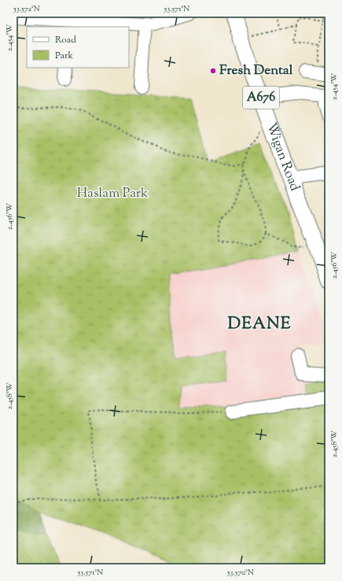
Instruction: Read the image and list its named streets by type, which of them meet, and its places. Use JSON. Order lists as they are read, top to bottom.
{
  "streets": {
    "main road": ["A676", "Wigan Road"]
  },
  "districts": ["DEANE"],
  "parks": ["Haslam Park"],
  "places": ["Fresh Dental"],
  "legend": ["Road", "Park"],
  "coordinates": [
    "53.572°N",
    "53.571°N",
    "2.454°W",
    "2.456°W",
    "2.458°W",
    "53.570°N"
  ]
}
